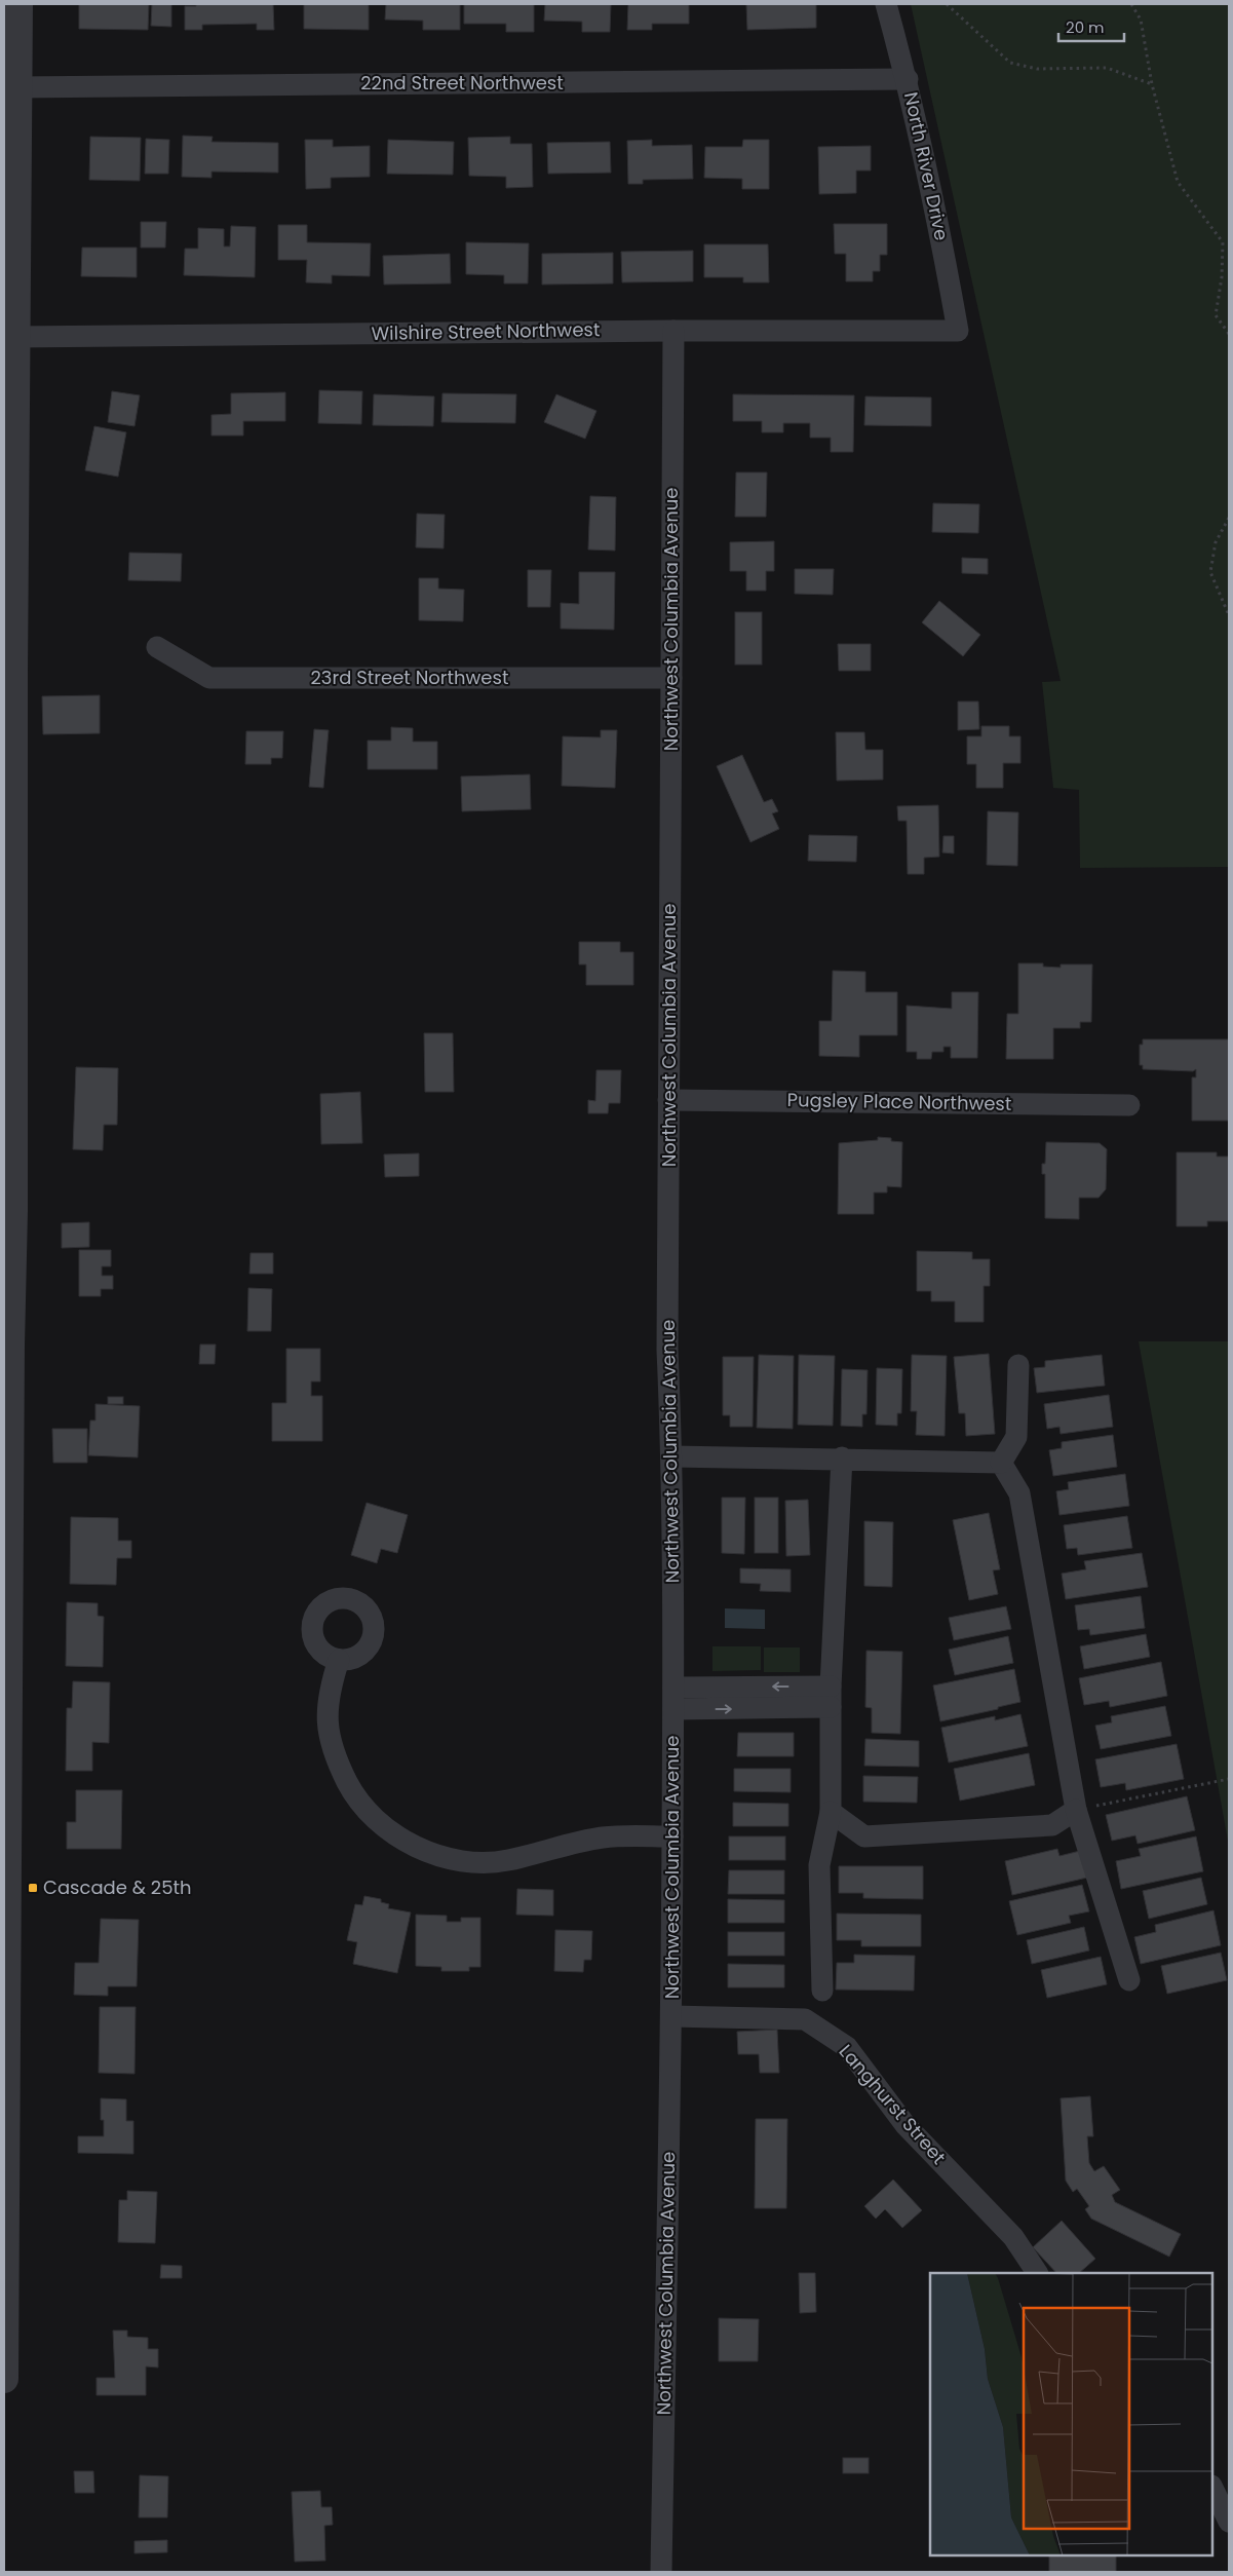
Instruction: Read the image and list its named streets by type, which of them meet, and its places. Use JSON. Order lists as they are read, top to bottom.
{
  "streets": {
    "street": [
      "22nd Street Northwest",
      "North River Drive",
      "Wilshire Street Northwest",
      "Northwest Columbia Avenue",
      "23rd Street Northwest",
      "Pugsley Place Northwest",
      "Langhurst Street"
    ]
  },
  "crossings": [
    ["22nd Street Northwest", "North River Drive"],
    ["North River Drive", "Wilshire Street Northwest"],
    ["Wilshire Street Northwest", "Northwest Columbia Avenue"],
    ["Northwest Columbia Avenue", "23rd Street Northwest"],
    ["Northwest Columbia Avenue", "Pugsley Place Northwest"],
    ["Northwest Columbia Avenue", "Langhurst Street"]
  ],
  "places": {
    "transit": ["Cascade & 25th"]
  },
  "scale_bar": "20 m"
}
